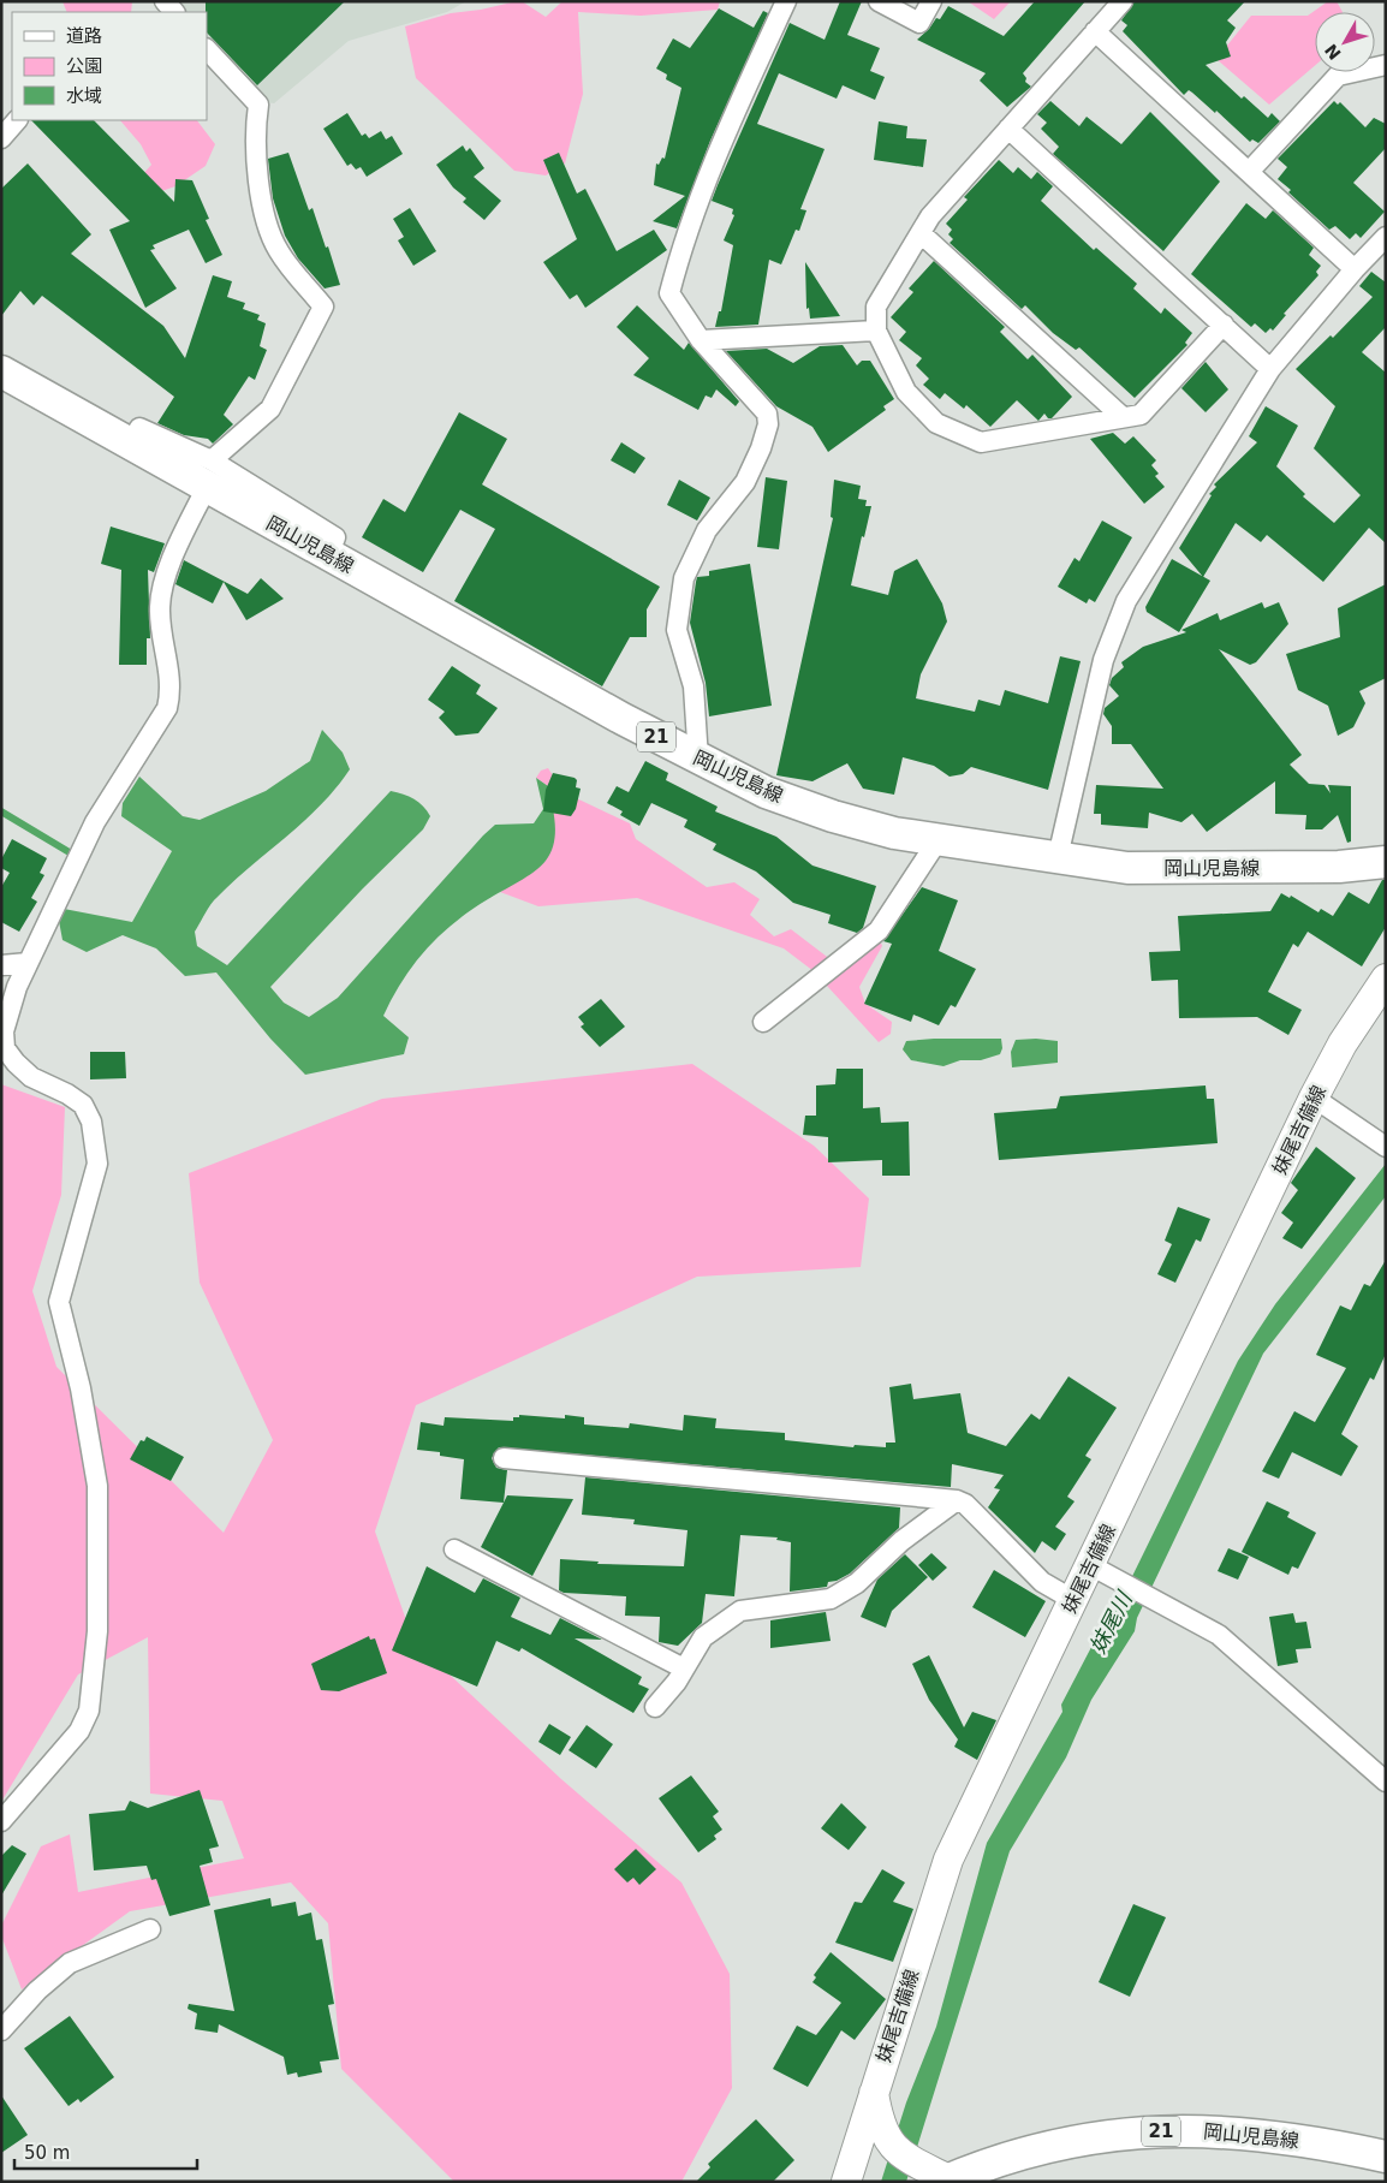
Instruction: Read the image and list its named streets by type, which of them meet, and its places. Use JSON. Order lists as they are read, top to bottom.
{
  "streets": {
    "main road": ["岡山児島線", "21", "妹尾吉備線"]
  },
  "water": ["妹尾川"],
  "legend": ["道路", "公園", "水域"],
  "scale_bar": "50 m",
  "north": "bottom left"
}
